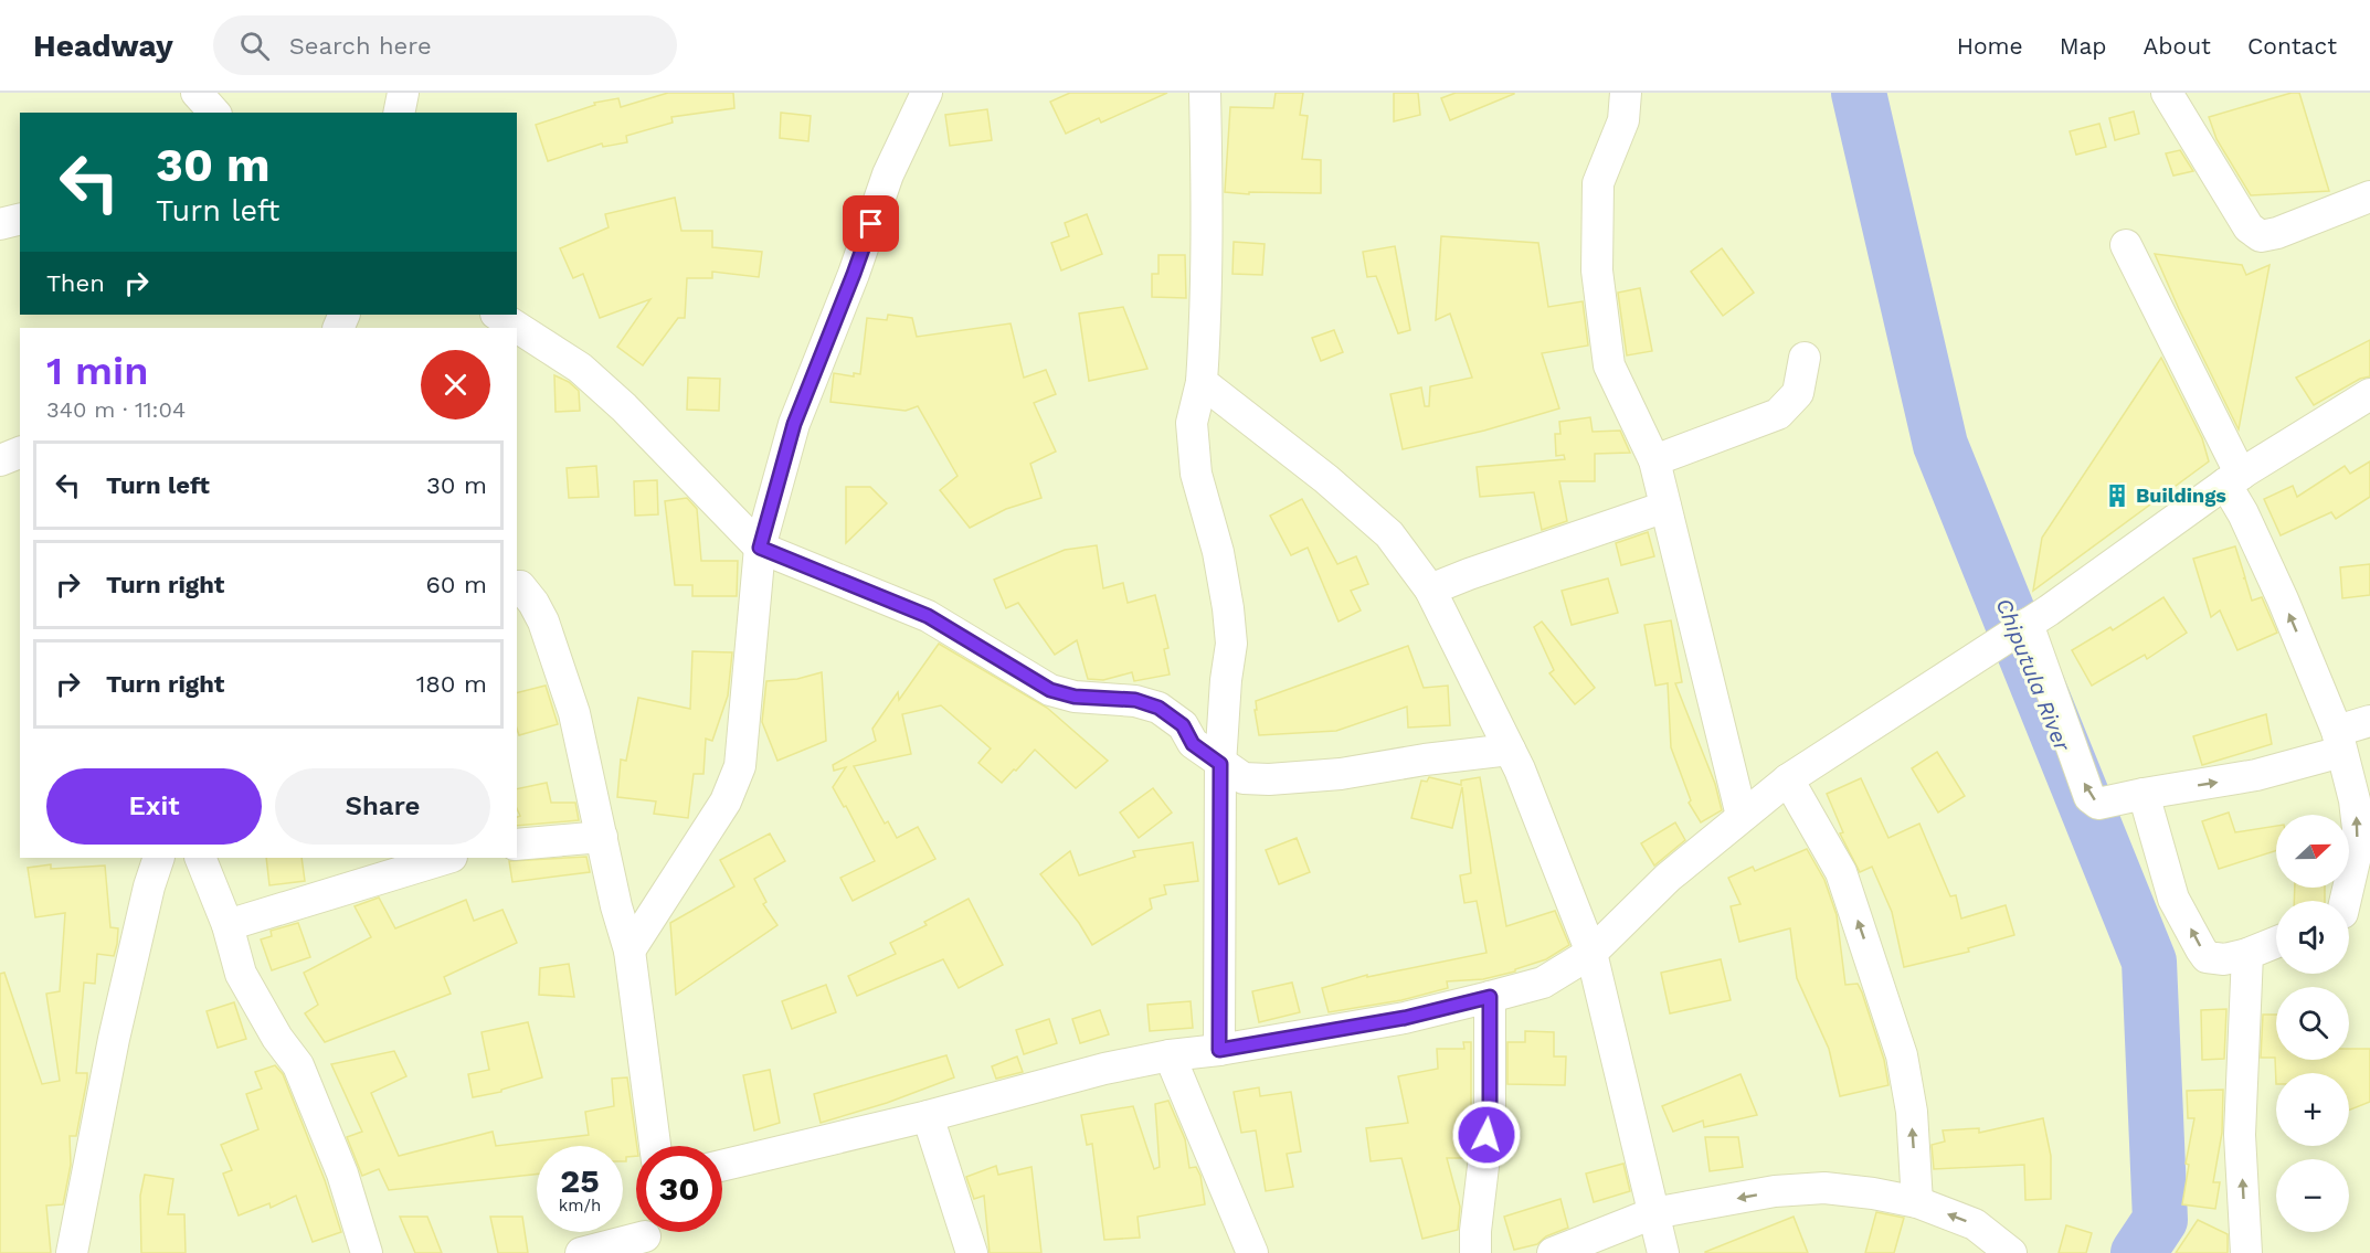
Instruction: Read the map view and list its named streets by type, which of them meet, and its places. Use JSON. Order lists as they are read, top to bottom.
{
  "water": ["Chiputula River"],
  "places": {
    "building": ["Buildings"]
  },
  "north": "right",
  "page": {
    "header": "Headway",
    "search": "Search here",
    "nav": [
      "Home",
      "Map",
      "About",
      "Contact"
    ],
    "turn": ["30 m", "Turn left"],
    "then": "Then",
    "heading": ["1 min", "340 m · 11:04"],
    "list": [
      {
        "name": "Turn left",
        "value": "30 m"
      },
      {
        "name": "Turn right",
        "value": "60 m"
      },
      {
        "name": "Turn right",
        "value": "180 m"
      }
    ],
    "buttons": ["Exit", "Share"],
    "map_buttons": ["+", "−"],
    "speed": "25 km/h",
    "limit": "30"
  }
}
